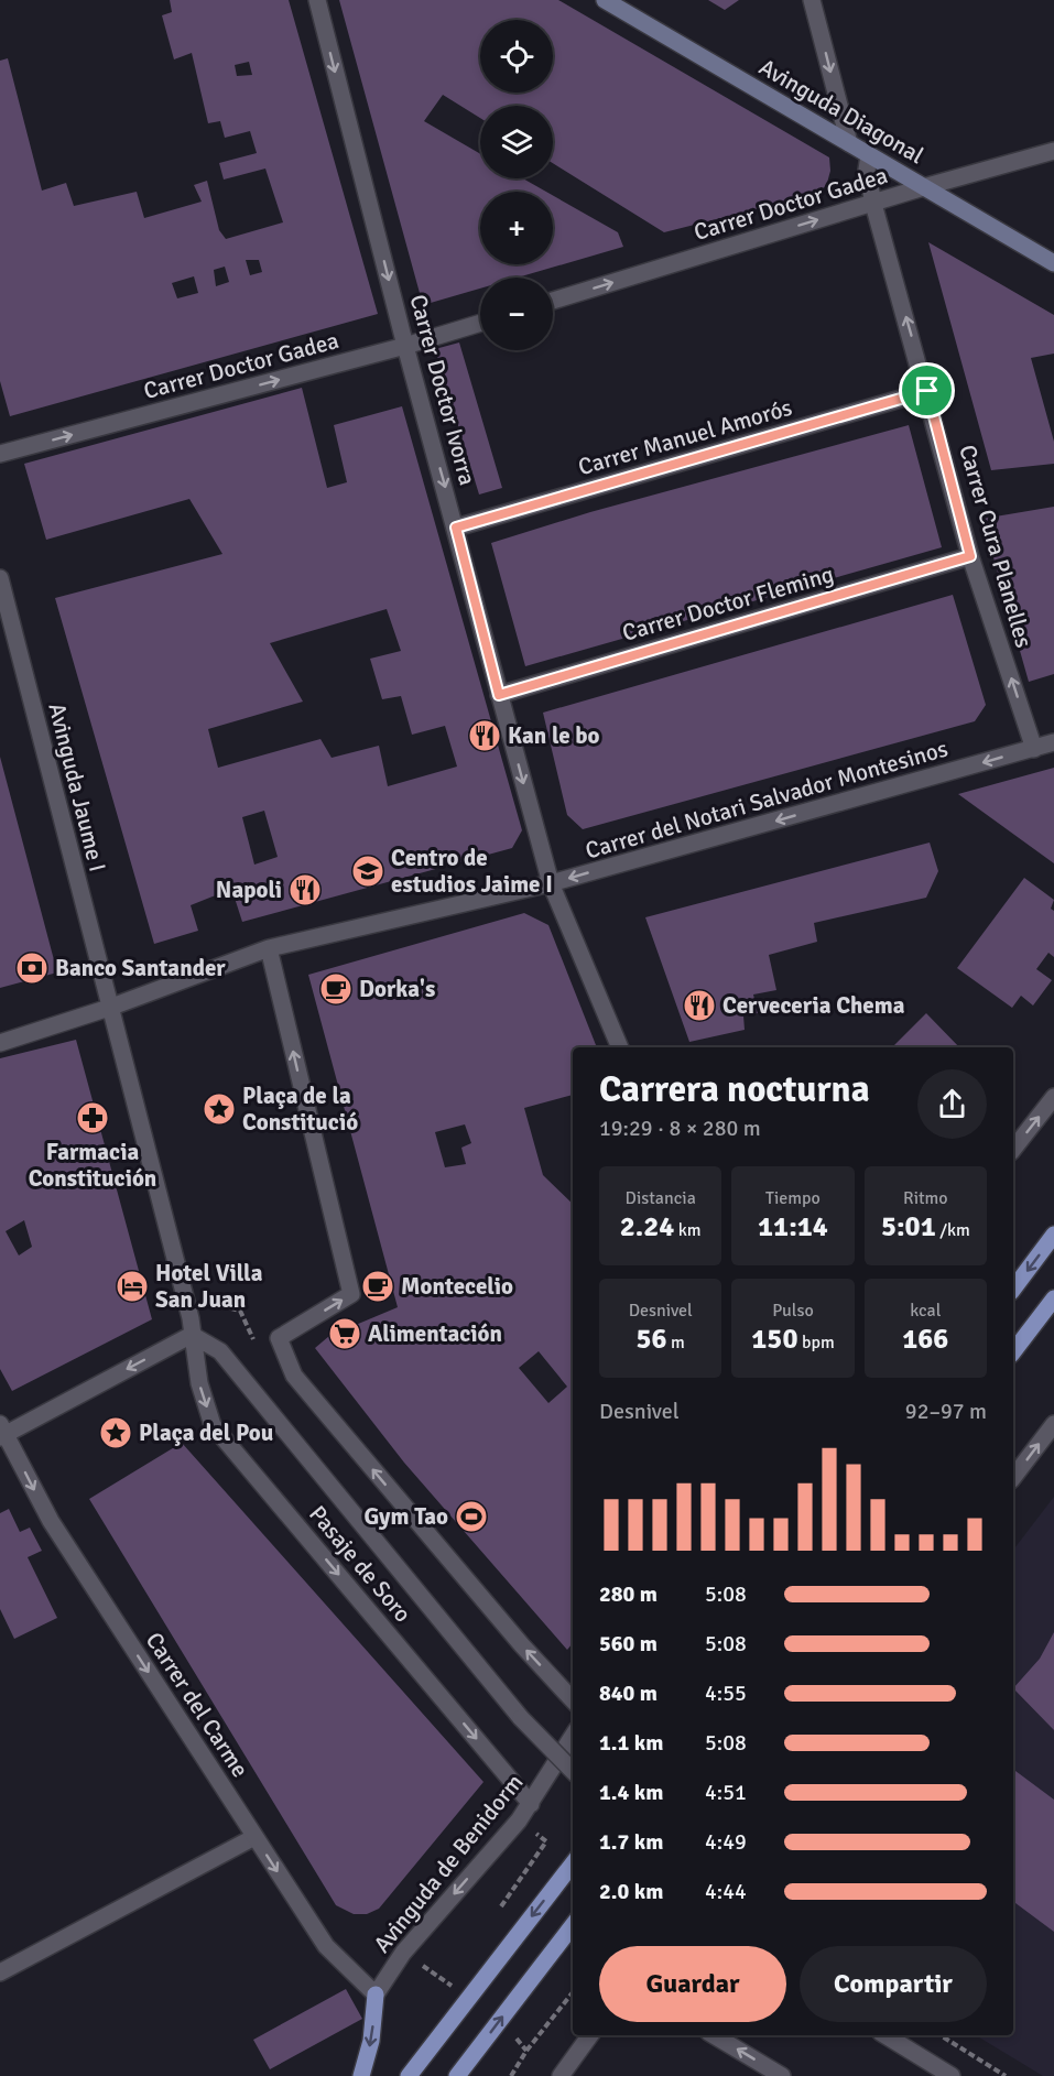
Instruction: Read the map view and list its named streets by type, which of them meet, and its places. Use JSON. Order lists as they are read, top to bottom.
{
  "streets": {
    "street": [
      "Avinguda Diagonal",
      "Carrer Doctor Gadea",
      "Carrer Doctor Ivorra",
      "Carrer Manuel Amorós",
      "Carrer Cura Planelles",
      "Carrer Doctor Fleming",
      "Avinguda Jaume I",
      "Carrer del Notari Salvador Montesinos",
      "Pasaje de Soro",
      "Carrer del Carme",
      "Avinguda de Benidorm"
    ]
  },
  "crossings": [
    ["Avinguda Diagonal", "Carrer Doctor Gadea"],
    ["Avinguda Diagonal", "Carrer Cura Planelles"],
    ["Carrer Doctor Gadea", "Carrer Doctor Ivorra"],
    ["Carrer Doctor Gadea", "Carrer Cura Planelles"],
    ["Carrer Doctor Ivorra", "Carrer Manuel Amorós"],
    ["Carrer Doctor Ivorra", "Carrer Doctor Fleming"],
    ["Carrer Doctor Ivorra", "Carrer del Notari Salvador Montesinos"],
    ["Carrer Manuel Amorós", "Carrer Cura Planelles"],
    ["Carrer Cura Planelles", "Carrer Doctor Fleming"],
    ["Carrer Cura Planelles", "Carrer del Notari Salvador Montesinos"],
    ["Avinguda Jaume I", "Carrer del Notari Salvador Montesinos"],
    ["Pasaje de Soro", "Avinguda de Benidorm"],
    ["Carrer del Carme", "Avinguda de Benidorm"]
  ],
  "one_way": [
    "Carrer Doctor Gadea",
    "Carrer Doctor Ivorra",
    "Carrer Cura Planelles",
    "Carrer del Notari Salvador Montesinos",
    "Carrer del Carme",
    "Avinguda de Benidorm"
  ],
  "places": {
    "restaurant": ["Kan le bo", "Napoli", "Cerveceria Chema"],
    "school or university": ["Centro de estudios Jaime I"],
    "bank": ["Banco Santander"],
    "cafe": ["Dorka's", "Montecelio"],
    "place": ["Plaça de la Constitució", "Plaça del Pou"],
    "pharmacy": ["Farmacia Constitución"],
    "hotel": ["Hotel Villa San Juan"],
    "supermarket": ["Alimentación"],
    "sports": ["Gym Tao"]
  },
  "page": {
    "map_buttons": ["+", "−"],
    "heading": ["Carrera nocturna", "19:29 · 8 × 280 m"],
    "stats": [
      ["Distancia", "2.24 km"],
      ["Tiempo", "11:14"],
      ["Ritmo", "5:01 /km"],
      ["Desnivel", "56 m"],
      ["Pulso", "150 bpm"],
      ["kcal", "166"]
    ],
    "chart": ["Desnivel", "92–97 m"],
    "list": [
      {
        "name": "280 m",
        "note": "5:08"
      },
      {
        "name": "560 m",
        "note": "5:08"
      },
      {
        "name": "840 m",
        "note": "4:55"
      },
      {
        "name": "1.1 km",
        "note": "5:08"
      },
      {
        "name": "1.4 km",
        "note": "4:51"
      },
      {
        "name": "1.7 km",
        "note": "4:49"
      },
      {
        "name": "2.0 km",
        "note": "4:44"
      }
    ],
    "buttons": ["Guardar", "Compartir"]
  }
}
